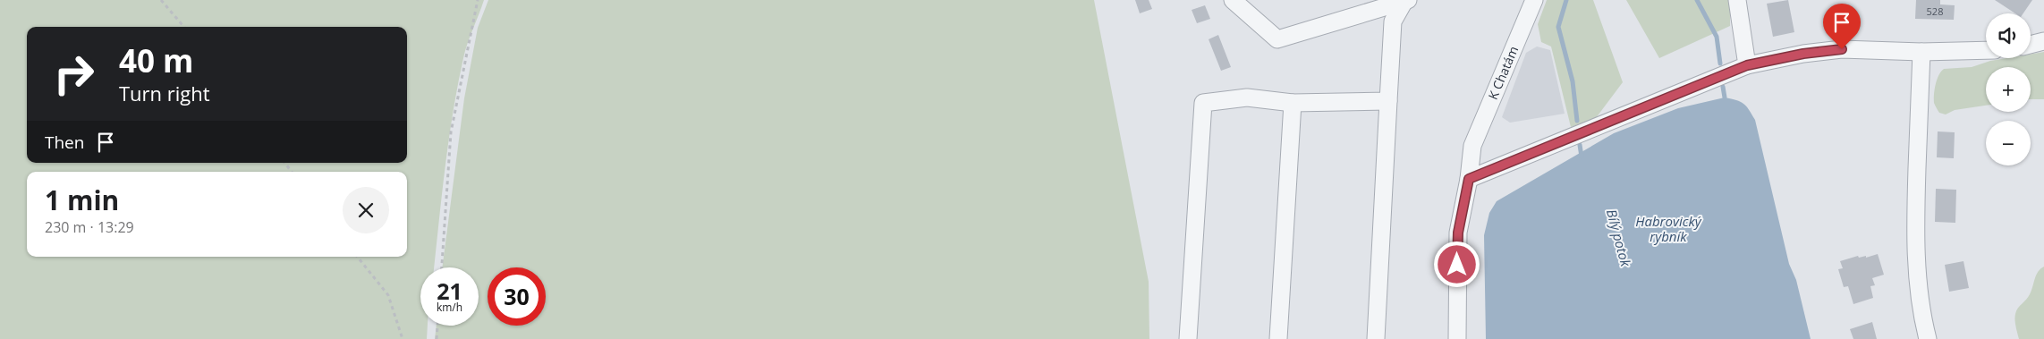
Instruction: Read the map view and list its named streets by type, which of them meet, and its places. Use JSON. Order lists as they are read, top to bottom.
{
  "streets": {
    "street": ["K Chatám"]
  },
  "water": ["Habrovický rybník", "Bílý potok"],
  "house_numbers": ["528"],
  "page": {
    "map_buttons": ["+", "−"],
    "turn": ["40 m", "Turn right"],
    "then": "Then",
    "heading": ["1 min", "230 m · 13:29"],
    "speed": "21 km/h",
    "limit": "30"
  }
}
